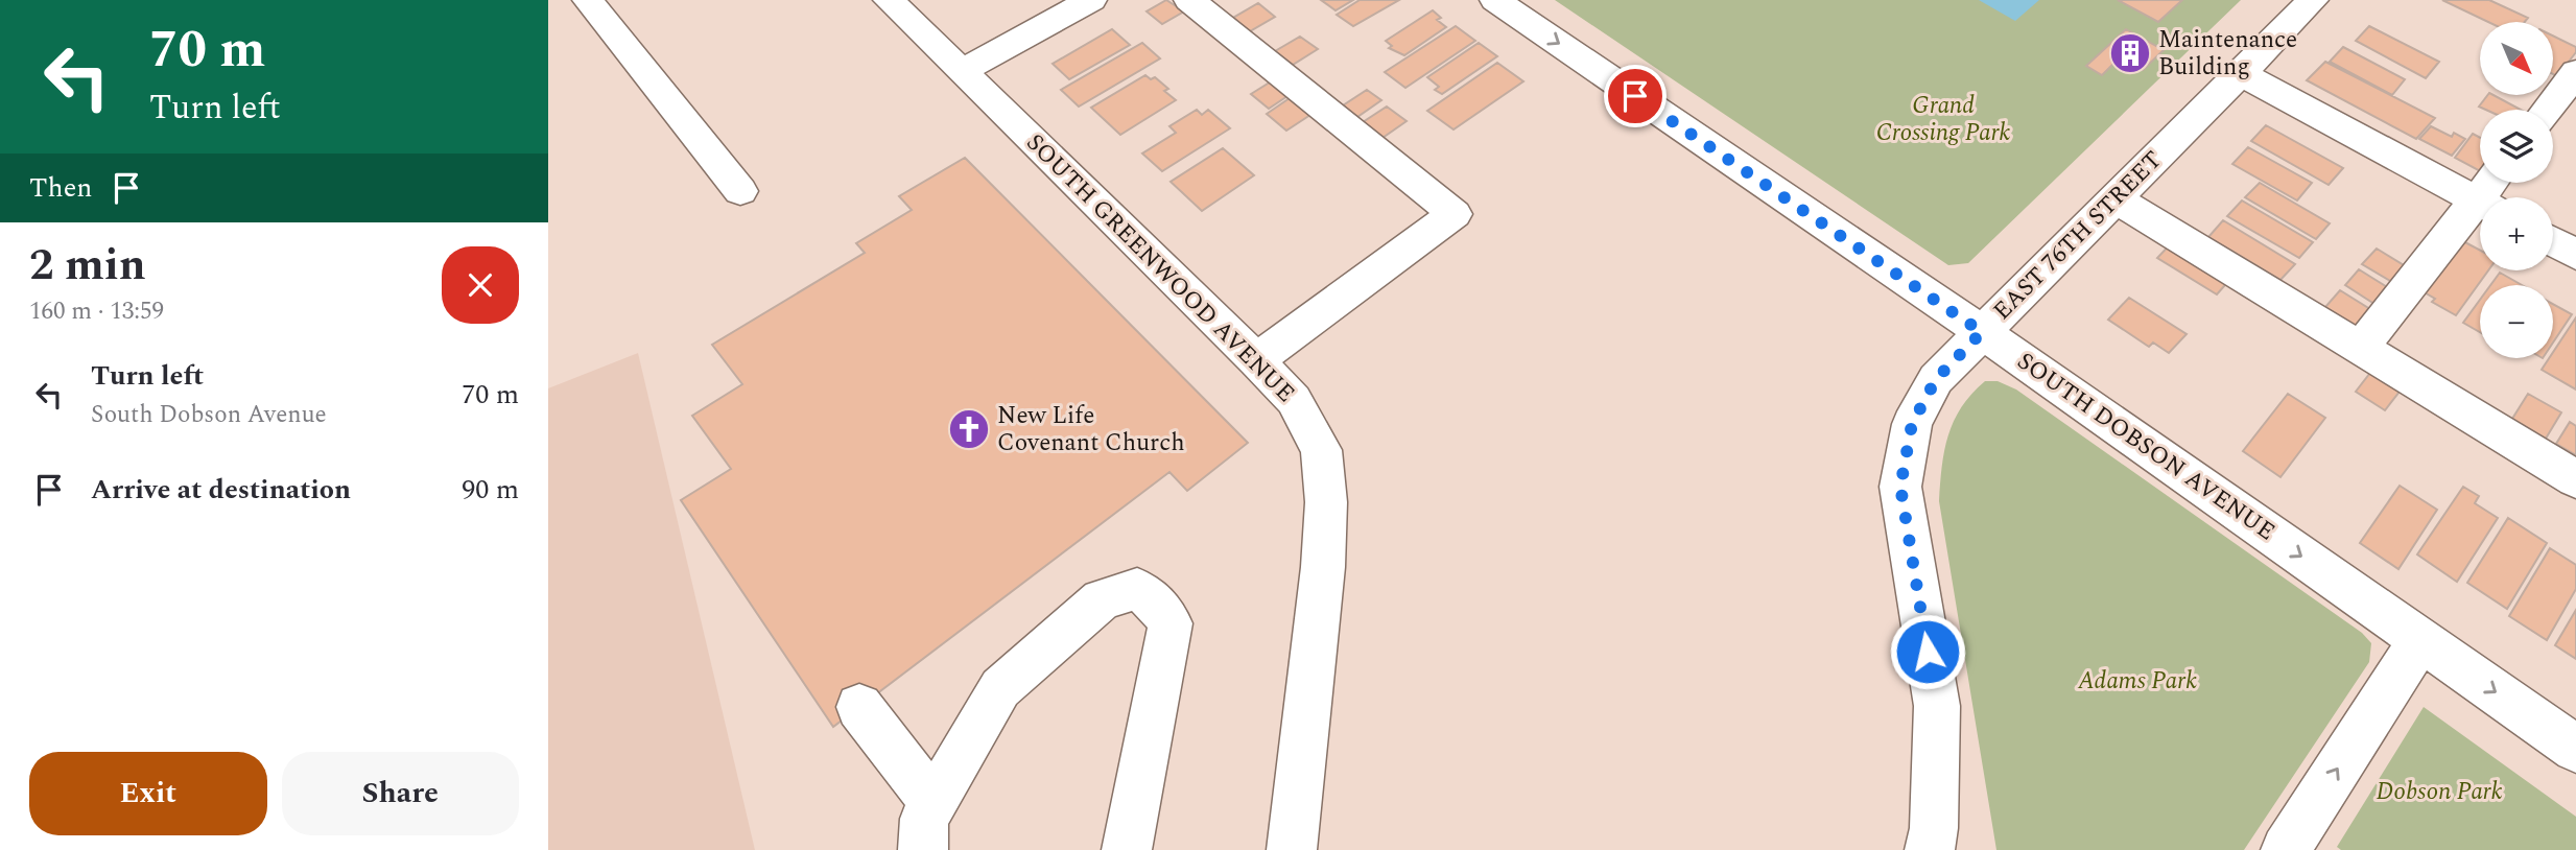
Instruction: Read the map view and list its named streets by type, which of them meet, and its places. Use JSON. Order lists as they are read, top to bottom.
{
  "streets": {
    "street": ["EAST 76TH STREET", "SOUTH GREENWOOD AVENUE", "SOUTH DOBSON AVENUE"]
  },
  "crossings": [
    ["EAST 76TH STREET", "SOUTH DOBSON AVENUE"]
  ],
  "parks": ["Grand Crossing Park", "Adams Park", "Dobson Park"],
  "places": {
    "building": ["Maintenance Building"],
    "church": ["New Life Covenant Church"]
  },
  "north": "bottom right",
  "page": {
    "turn": ["70 m", "Turn left"],
    "map_buttons": ["+", "−"],
    "then": "Then",
    "heading": ["2 min", "160 m · 13:59"],
    "list": [
      {
        "name": "Turn left",
        "note": "South Dobson Avenue",
        "value": "70 m"
      },
      {
        "name": "Arrive at destination",
        "value": "90 m"
      }
    ],
    "buttons": ["Exit", "Share"]
  }
}
